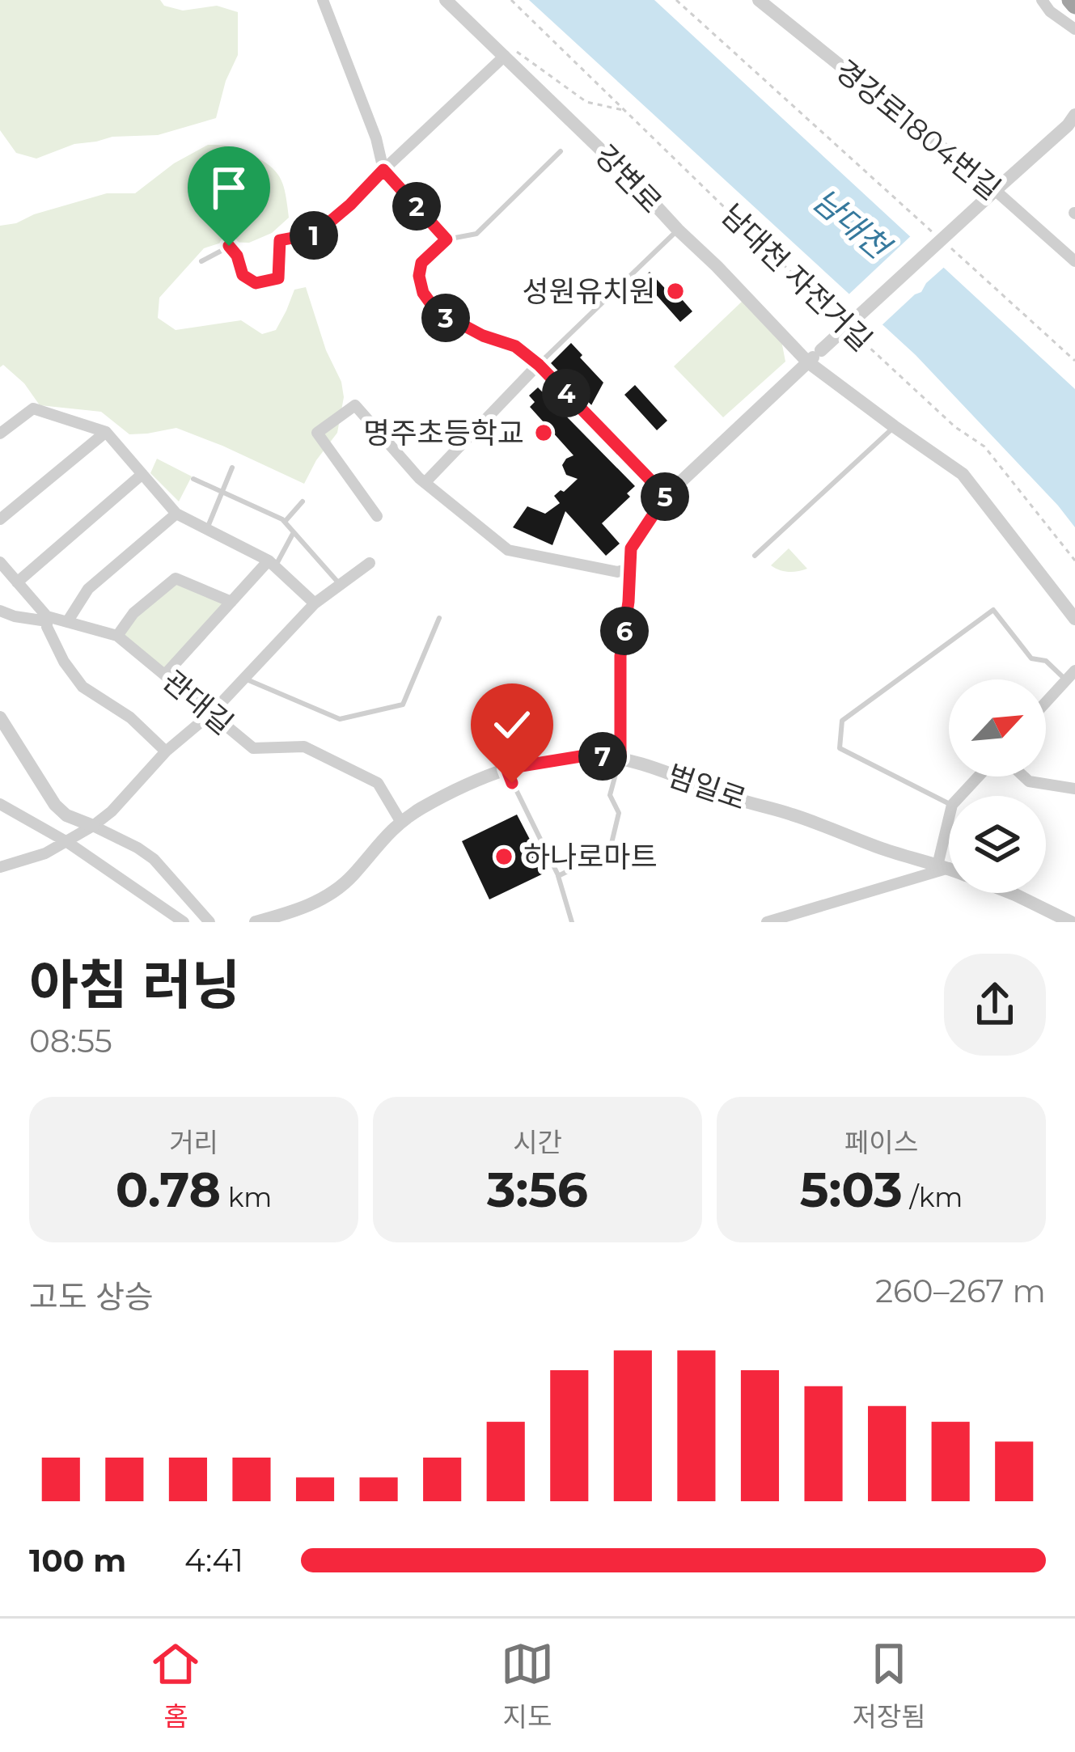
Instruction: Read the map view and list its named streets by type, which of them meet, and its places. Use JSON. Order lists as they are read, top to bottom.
{
  "streets": {
    "street": [
      "경강로1804번길",
      "강변로",
      "관대길",
      "범일로"
    ],
    "path": ["남대천 자전거길"]
  },
  "crossings": [
    ["관대길", "범일로"]
  ],
  "water": ["남대천"],
  "places": ["성원유치원", "명주초등학교", "하나로마트"],
  "north": "top right",
  "page": {
    "pins": [
      "2",
      "1",
      "3",
      "4",
      "5",
      "6",
      "7"
    ],
    "heading": ["아침 러닝", "08:55"],
    "stats": [
      ["거리", "0.78 km"],
      ["시간", "3:56"],
      ["페이스", "5:03 /km"]
    ],
    "chart": ["고도 상승", "260–267 m"],
    "list": [
      {
        "name": "100 m",
        "note": "4:41"
      }
    ],
    "tabs": ["홈", "지도", "저장됨"]
  }
}
